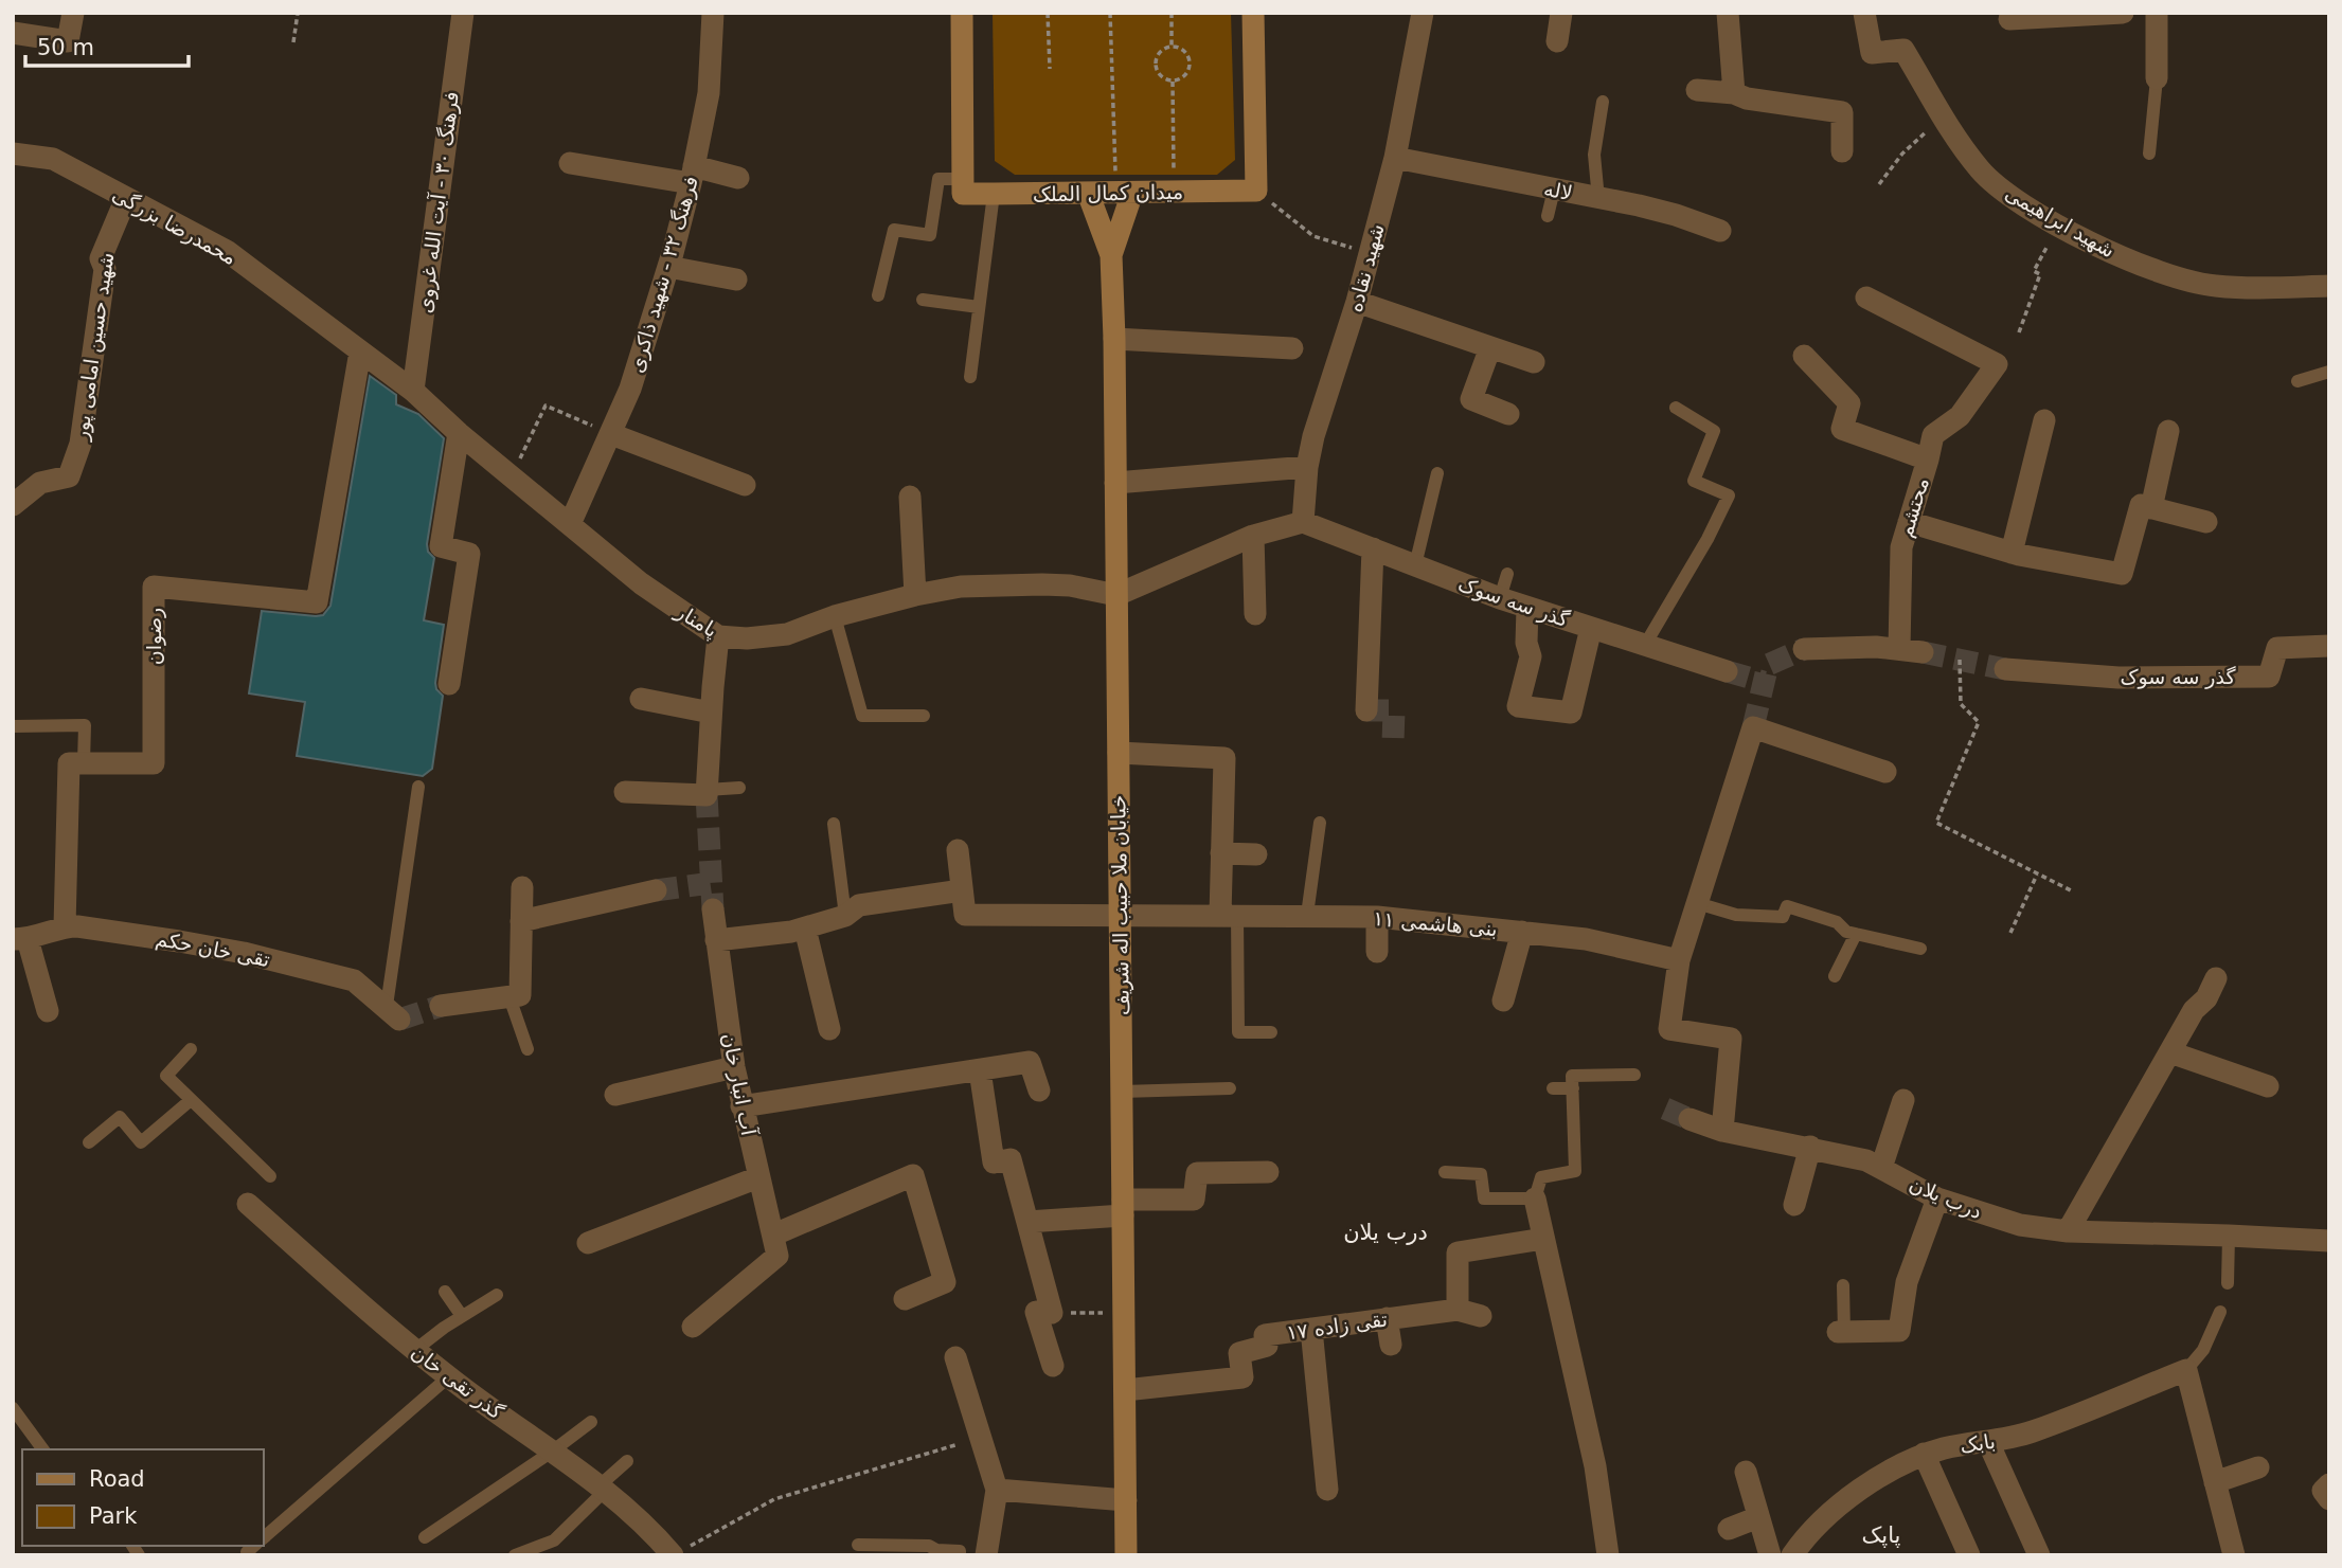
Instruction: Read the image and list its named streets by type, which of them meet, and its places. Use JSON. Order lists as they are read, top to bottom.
{
  "streets": {
    "main road": ["میدان کمال الملک", "خیابان ملا حبیب اله شریف"],
    "street": [
      "لاله",
      "فرهنگ ۳۰ - آیت الله غروی",
      "شهید ابراهیمی",
      "محمدرضا بزرگی",
      "شهید نقاده",
      "فرهنگ ۳۲ - شهید ذاکری",
      "شهید حسین امامی پور",
      "محتشم",
      "گذر سه سوک",
      "پامنار",
      "رضوان",
      "بنی هاشمی ۱۱",
      "تقی خان حکم",
      "آب انبار خان",
      "درب یلان",
      "تقی زاده ۱۷",
      "گذر تقی خان",
      "بابک"
    ]
  },
  "crossings": [
    ["لاله", "شهید نقاده"],
    ["میدان کمال الملک", "خیابان ملا حبیب اله شریف"],
    ["فرهنگ ۳۰ - آیت الله غروی", "پامنار"],
    ["محمدرضا بزرگی", "شهید حسین امامی پور"],
    ["محمدرضا بزرگی", "پامنار"],
    ["محمدرضا بزرگی", "رضوان"],
    ["شهید نقاده", "گذر سه سوک"],
    ["فرهنگ ۳۲ - شهید ذاکری", "پامنار"],
    ["پامنار", "رضوان"],
    ["پامنار", "خیابان ملا حبیب اله شریف"],
    ["خیابان ملا حبیب اله شریف", "بنی هاشمی ۱۱"],
    ["خیابان ملا حبیب اله شریف", "تقی زاده ۱۷"]
  ],
  "districts": ["درب یلان", "پاپک"],
  "legend": ["Road", "Park"],
  "scale_bar": "50 m"
}
